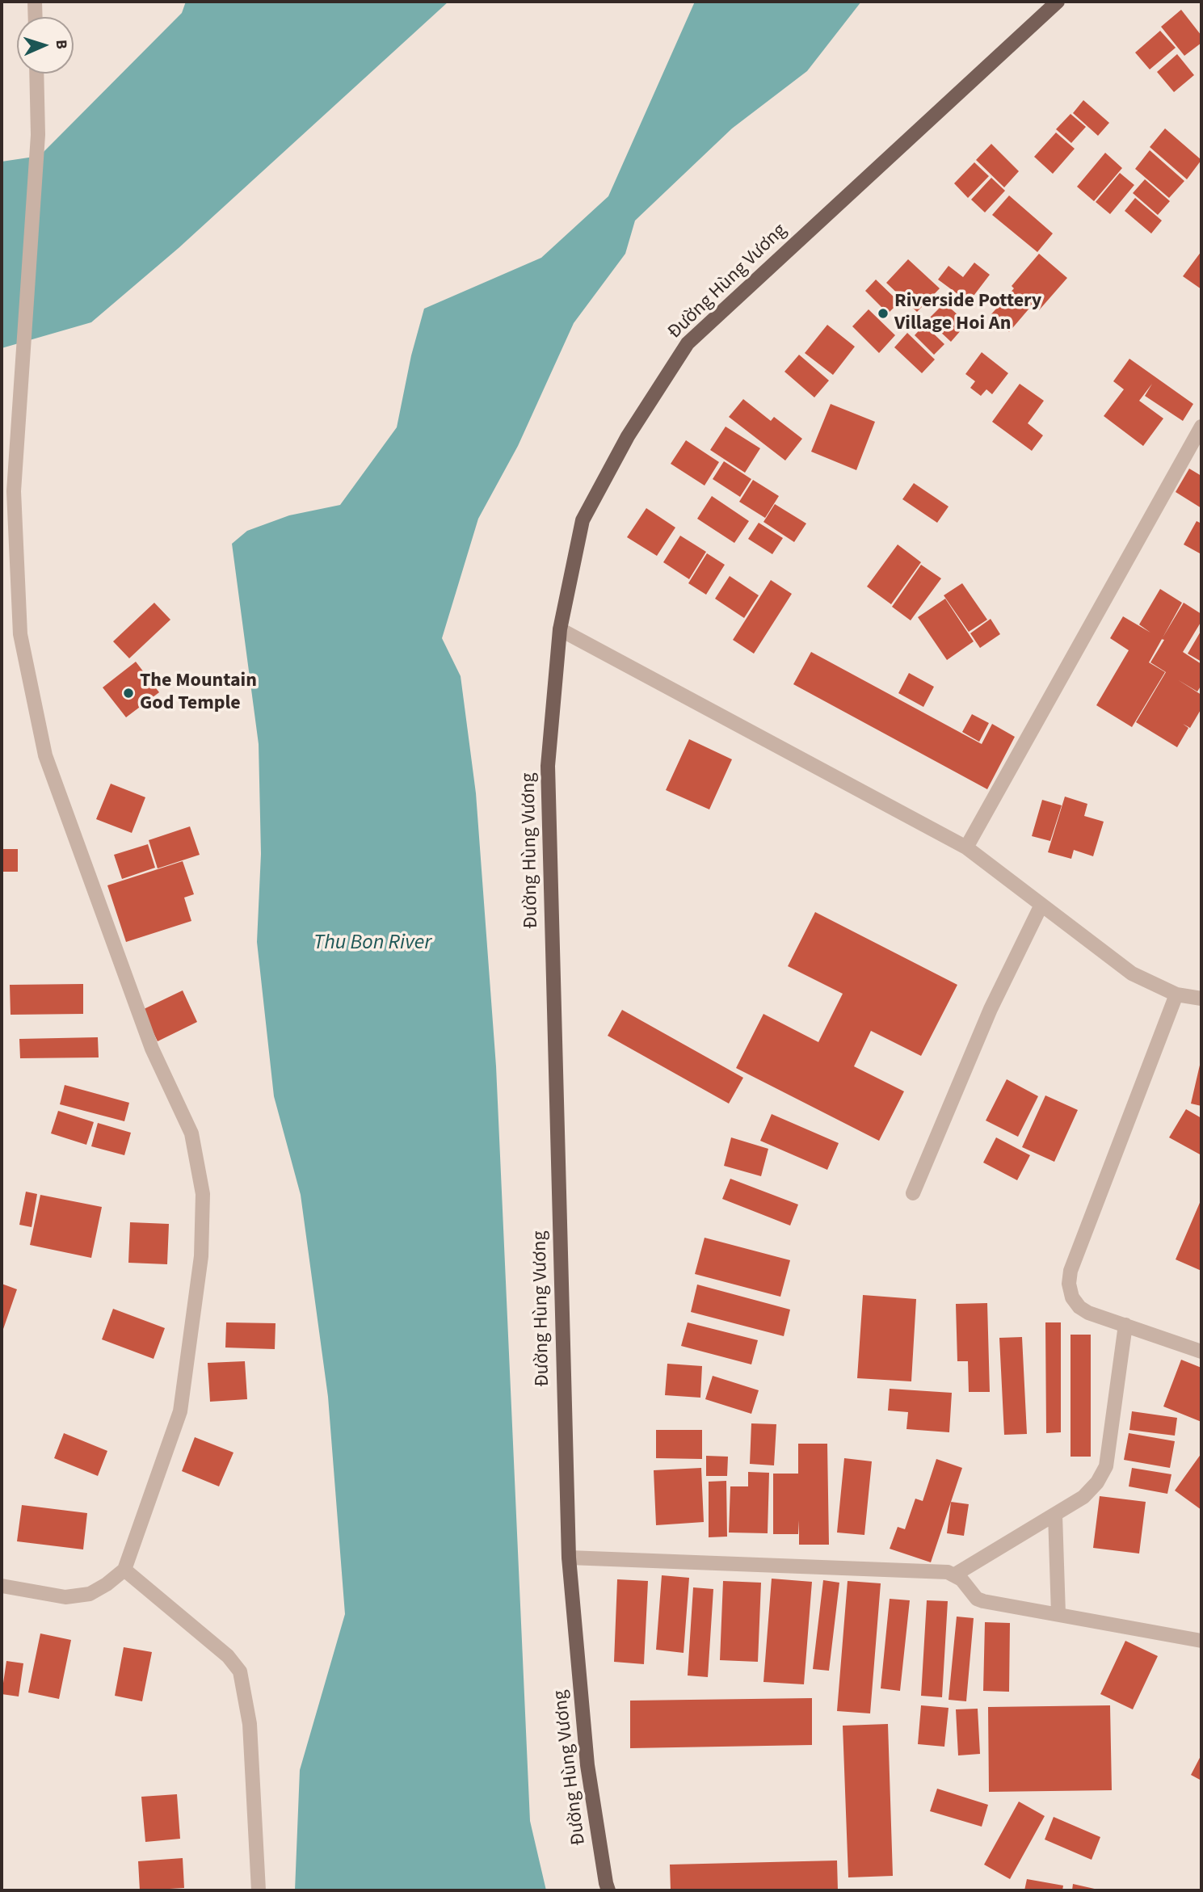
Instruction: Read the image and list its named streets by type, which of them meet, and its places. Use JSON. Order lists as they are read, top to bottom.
{
  "streets": {
    "main road": ["Đường Hùng Vương"]
  },
  "water": ["Thu Bon River"],
  "places": ["Riverside Pottery Village Hoi An", "The Mountain God Temple"],
  "north": "right"
}
